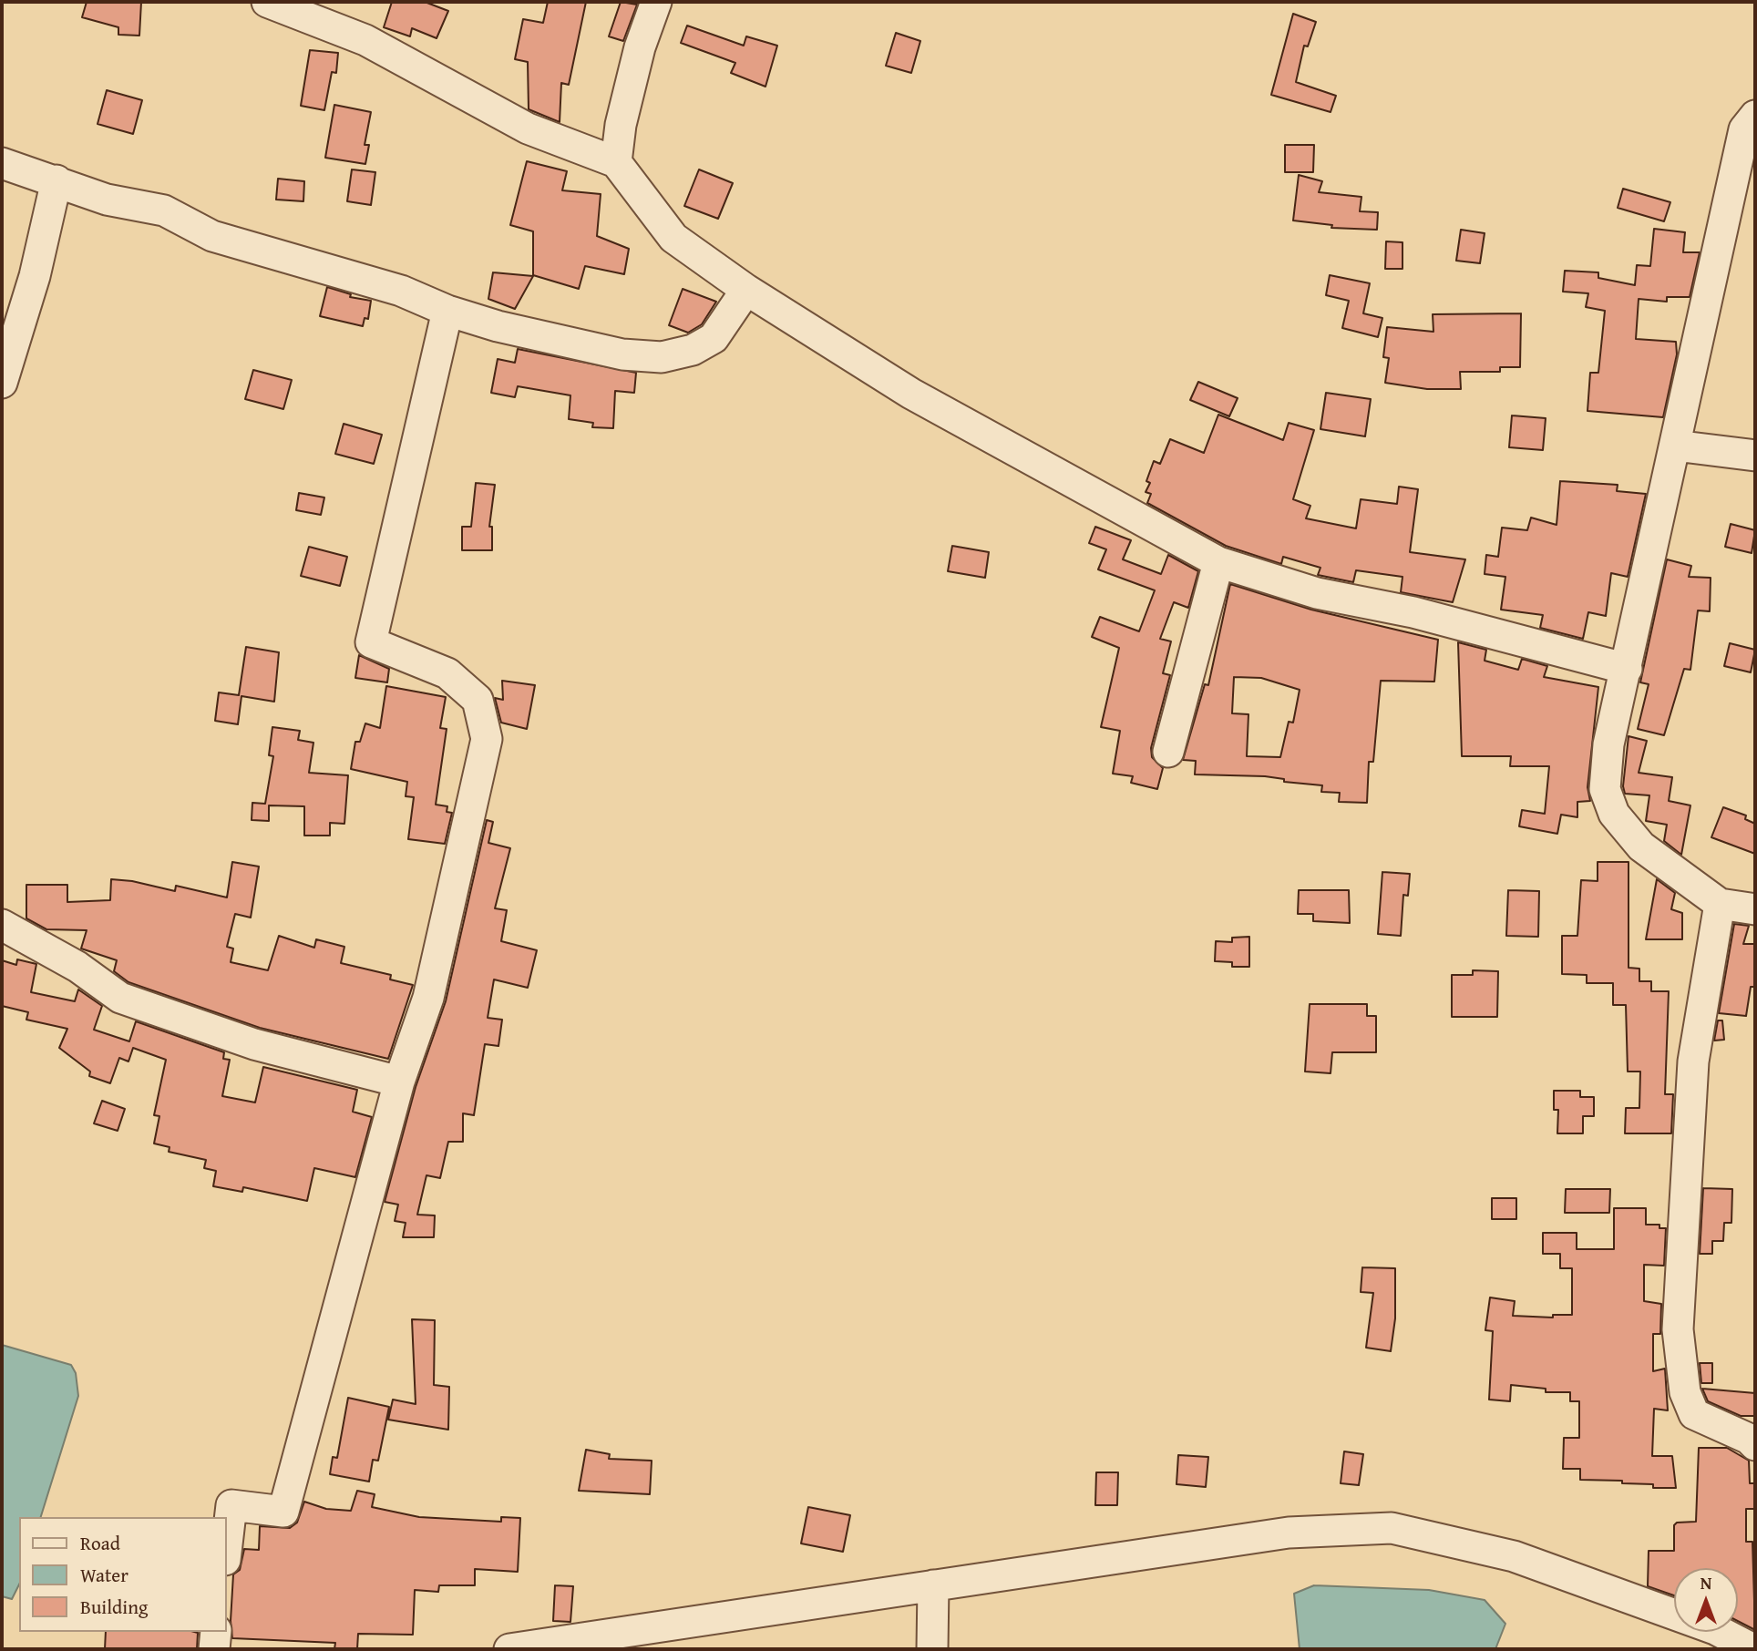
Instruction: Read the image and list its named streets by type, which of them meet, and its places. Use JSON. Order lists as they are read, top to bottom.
{
  "legend": ["Road", "Water", "Building"],
  "north": "top"
}
